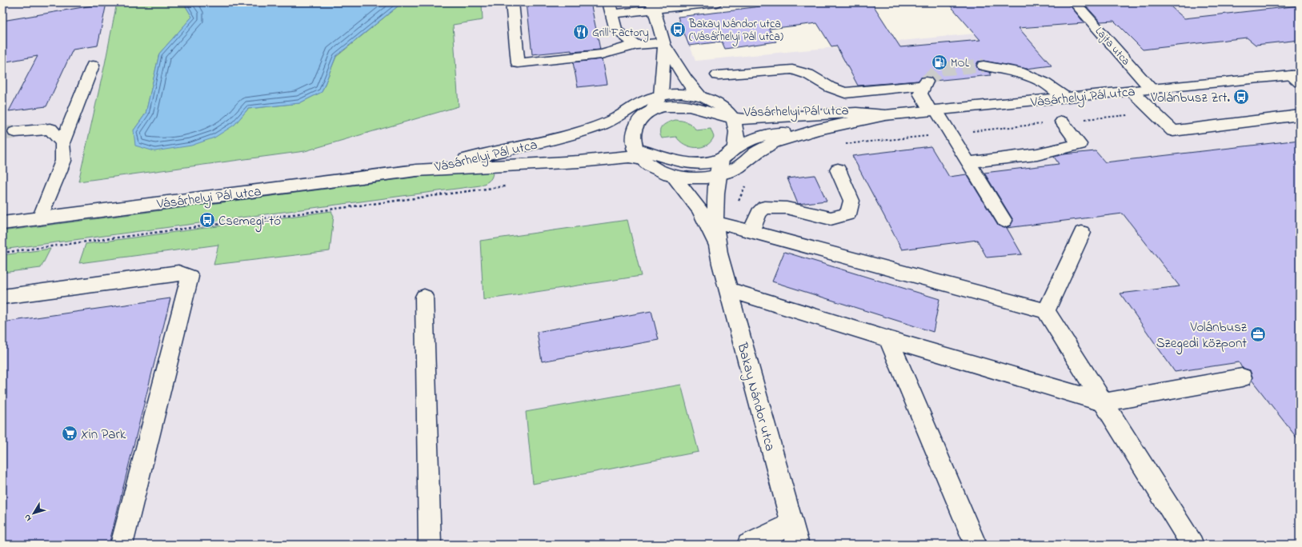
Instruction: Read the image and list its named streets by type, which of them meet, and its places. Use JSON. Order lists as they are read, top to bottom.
{
  "streets": {
    "main road": ["Lajta utca", "Vásárhelyi Pál utca", "Bakay Nándor utca"]
  },
  "crossings": [
    ["Lajta utca", "Vásárhelyi Pál utca"],
    ["Vásárhelyi Pál utca", "Bakay Nándor utca"]
  ],
  "places": {
    "bus stop": ["Bakay Nándor utca (Vásárhelyi Pál utca)", "Volánbusz Zrt.", "Csemegi-tó"],
    "restaurant": ["Grill Factory"],
    "fuel station": ["MOL"],
    "office": ["Volánbusz Szegedi központ"],
    "supermarket": ["Xin Park"]
  },
  "north": "bottom left"
}
